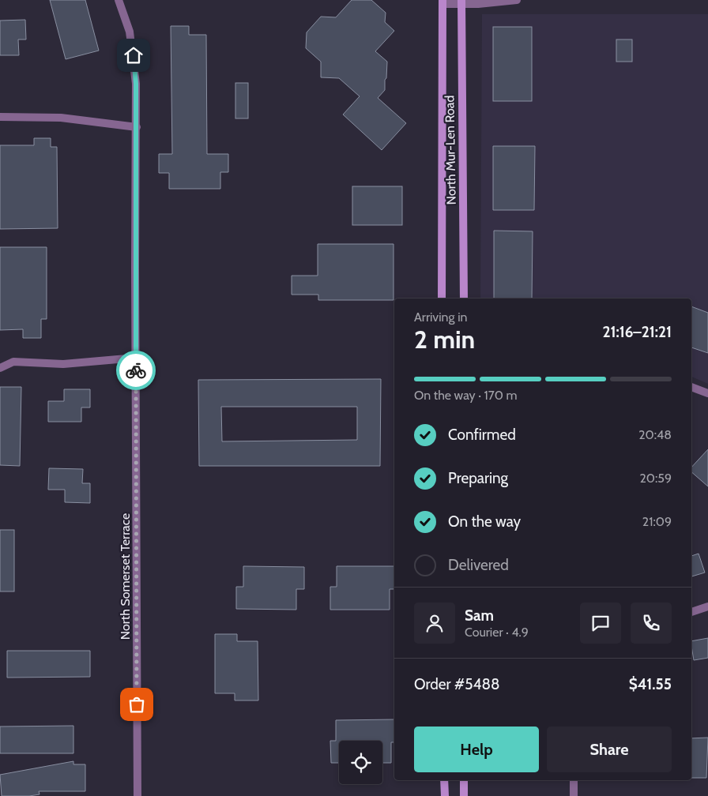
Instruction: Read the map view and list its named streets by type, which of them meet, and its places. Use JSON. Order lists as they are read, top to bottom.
{
  "streets": {
    "main road": ["North Mur-Len Road"],
    "street": ["North Somerset Terrace"]
  },
  "page": {
    "heading": ["2 min", "Arriving in", "21:16–21:21"],
    "panel": [
      "Sam",
      "Courier · 4.9",
      "Order #5488",
      "$41.55"
    ],
    "bar": "On the way · 170 m",
    "list": [
      ["Confirmed", "20:48"],
      ["Preparing", "20:59"],
      ["On the way", "21:09"],
      "Delivered"
    ],
    "buttons": ["Help", "Share"]
  }
}
